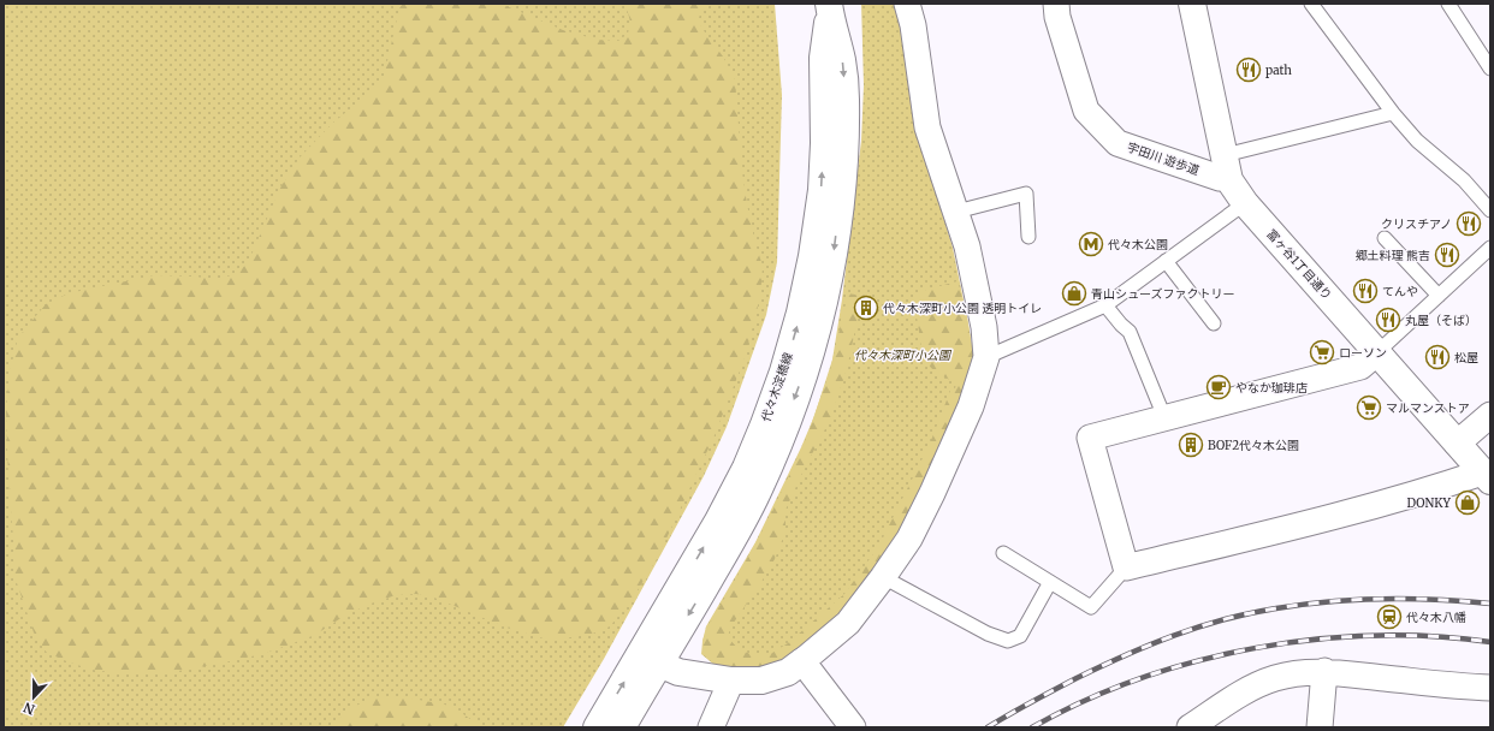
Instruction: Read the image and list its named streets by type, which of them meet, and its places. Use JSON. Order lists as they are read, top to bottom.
{
  "streets": {
    "street": ["宇田川 遊歩道", "富ヶ谷1丁目通り", "代々木淀橋線"]
  },
  "crossings": [
    ["宇田川 遊歩道", "富ヶ谷1丁目通り"]
  ],
  "parks": ["代々木深町小公園"],
  "places": {
    "restaurant": [
      "path",
      "クリスチアノ",
      "郷土料理 熊吉",
      "てんや",
      "丸屋（そば）",
      "松屋"
    ],
    "metro station": ["代々木公園"],
    "shop": ["青山シューズファクトリー", "DONKY"],
    "building": ["代々木深町小公園 透明トイレ", "BOF2代々木公園"],
    "supermarket": ["ローソン", "マルマンストア"],
    "cafe": ["やなか珈琲店"],
    "station": ["代々木八幡"]
  },
  "north": "bottom"
}
